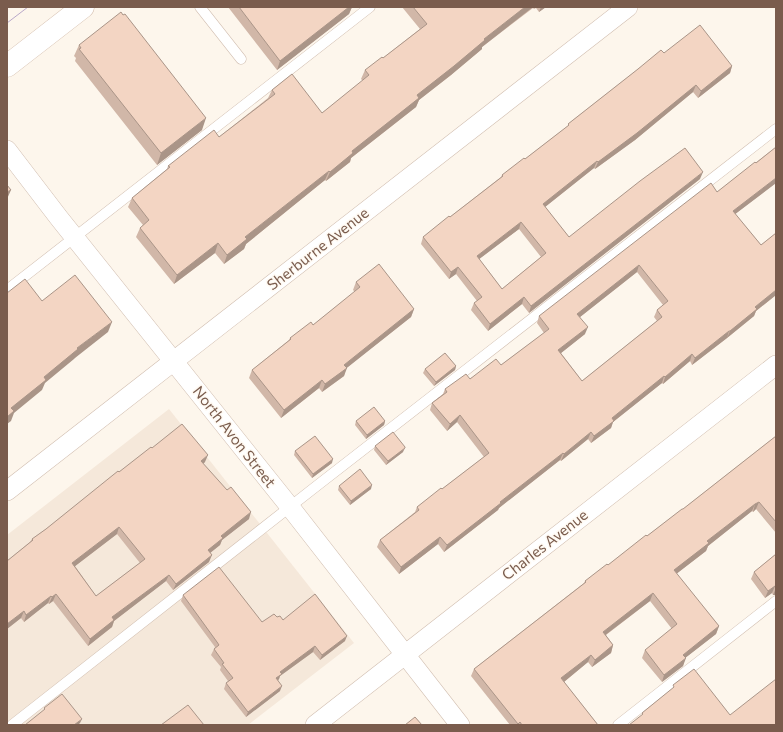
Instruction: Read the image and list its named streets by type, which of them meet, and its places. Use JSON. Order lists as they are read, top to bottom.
{
  "streets": {
    "street": ["Sherburne Avenue", "North Avon Street", "Charles Avenue"]
  },
  "crossings": [
    ["Sherburne Avenue", "North Avon Street"],
    ["North Avon Street", "Charles Avenue"]
  ]
}
